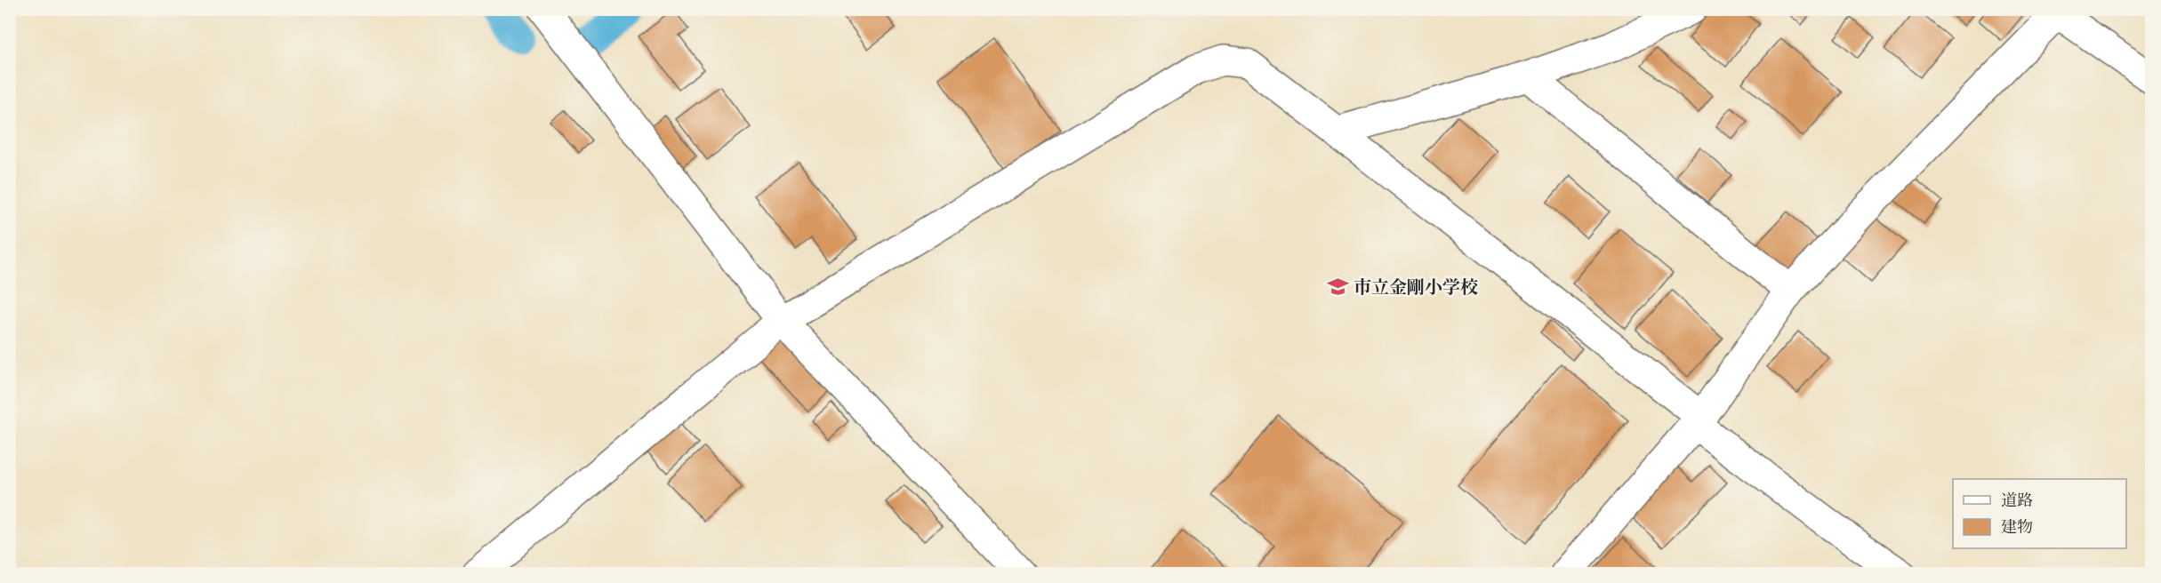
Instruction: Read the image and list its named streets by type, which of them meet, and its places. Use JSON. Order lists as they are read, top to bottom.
{
  "places": {
    "school or university": ["市立金剛小学校"]
  },
  "legend": ["道路", "建物"]
}
